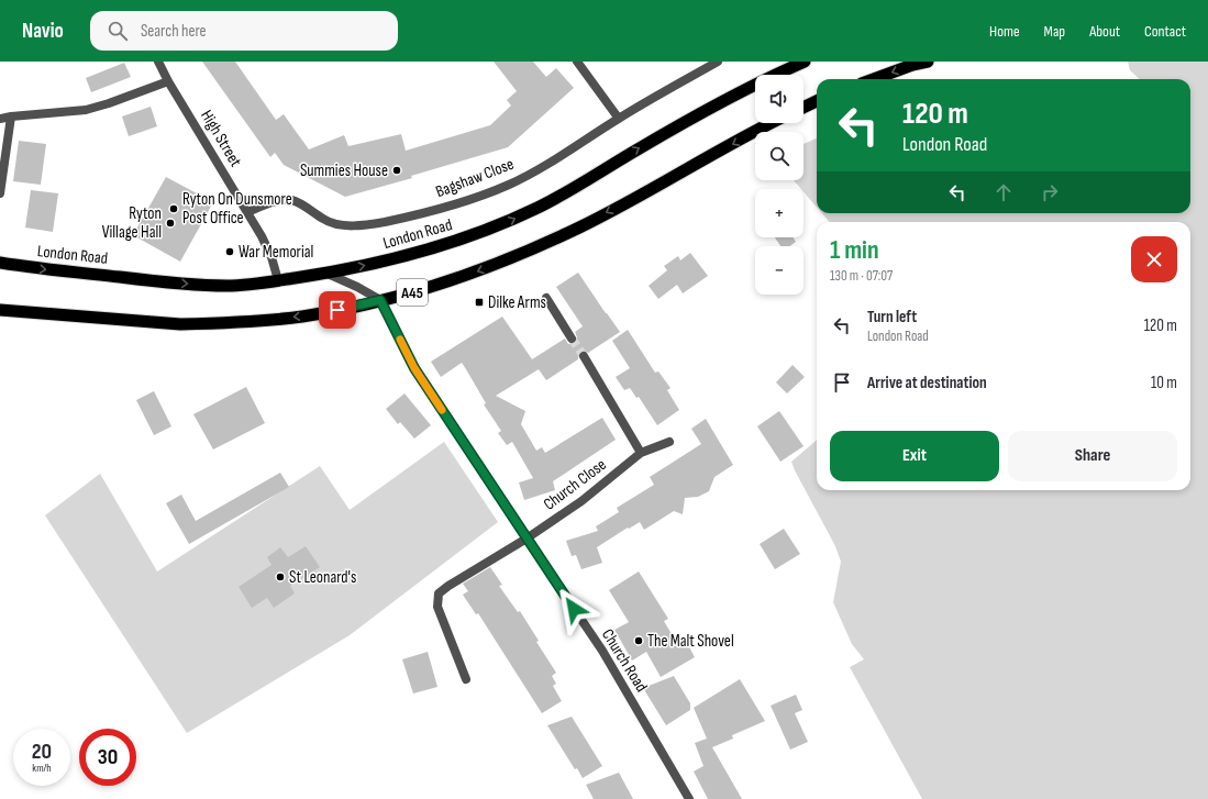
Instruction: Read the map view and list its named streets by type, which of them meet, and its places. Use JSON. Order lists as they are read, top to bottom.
{
  "streets": {
    "highway": ["London Road", "A45"],
    "street": [
      "High Street",
      "Bagshaw Close",
      "Church Close",
      "Church Road"
    ]
  },
  "crossings": [
    ["High Street", "Bagshaw Close"],
    ["High Street", "London Road"],
    ["A45", "Church Road"],
    ["Church Close", "Church Road"]
  ],
  "places": {
    "other": [
      "Summies House",
      "Ryton On Dunsmore Post Office",
      "Ryton Village Hall",
      "War Memorial",
      "St Leonard's",
      "The Malt Shovel"
    ],
    "transit": ["Dilke Arms"]
  },
  "page": {
    "header": "Navio",
    "search": "Search here",
    "nav": [
      "Home",
      "Map",
      "About",
      "Contact"
    ],
    "map_buttons": ["+", "−"],
    "turn": ["120 m", "London Road"],
    "heading": ["1 min", "130 m · 07:07"],
    "list": [
      {
        "name": "Turn left",
        "note": "London Road",
        "value": "120 m"
      },
      {
        "name": "Arrive at destination",
        "value": "10 m"
      }
    ],
    "buttons": ["Exit", "Share"],
    "speed": "20 km/h",
    "limit": "30"
  }
}
